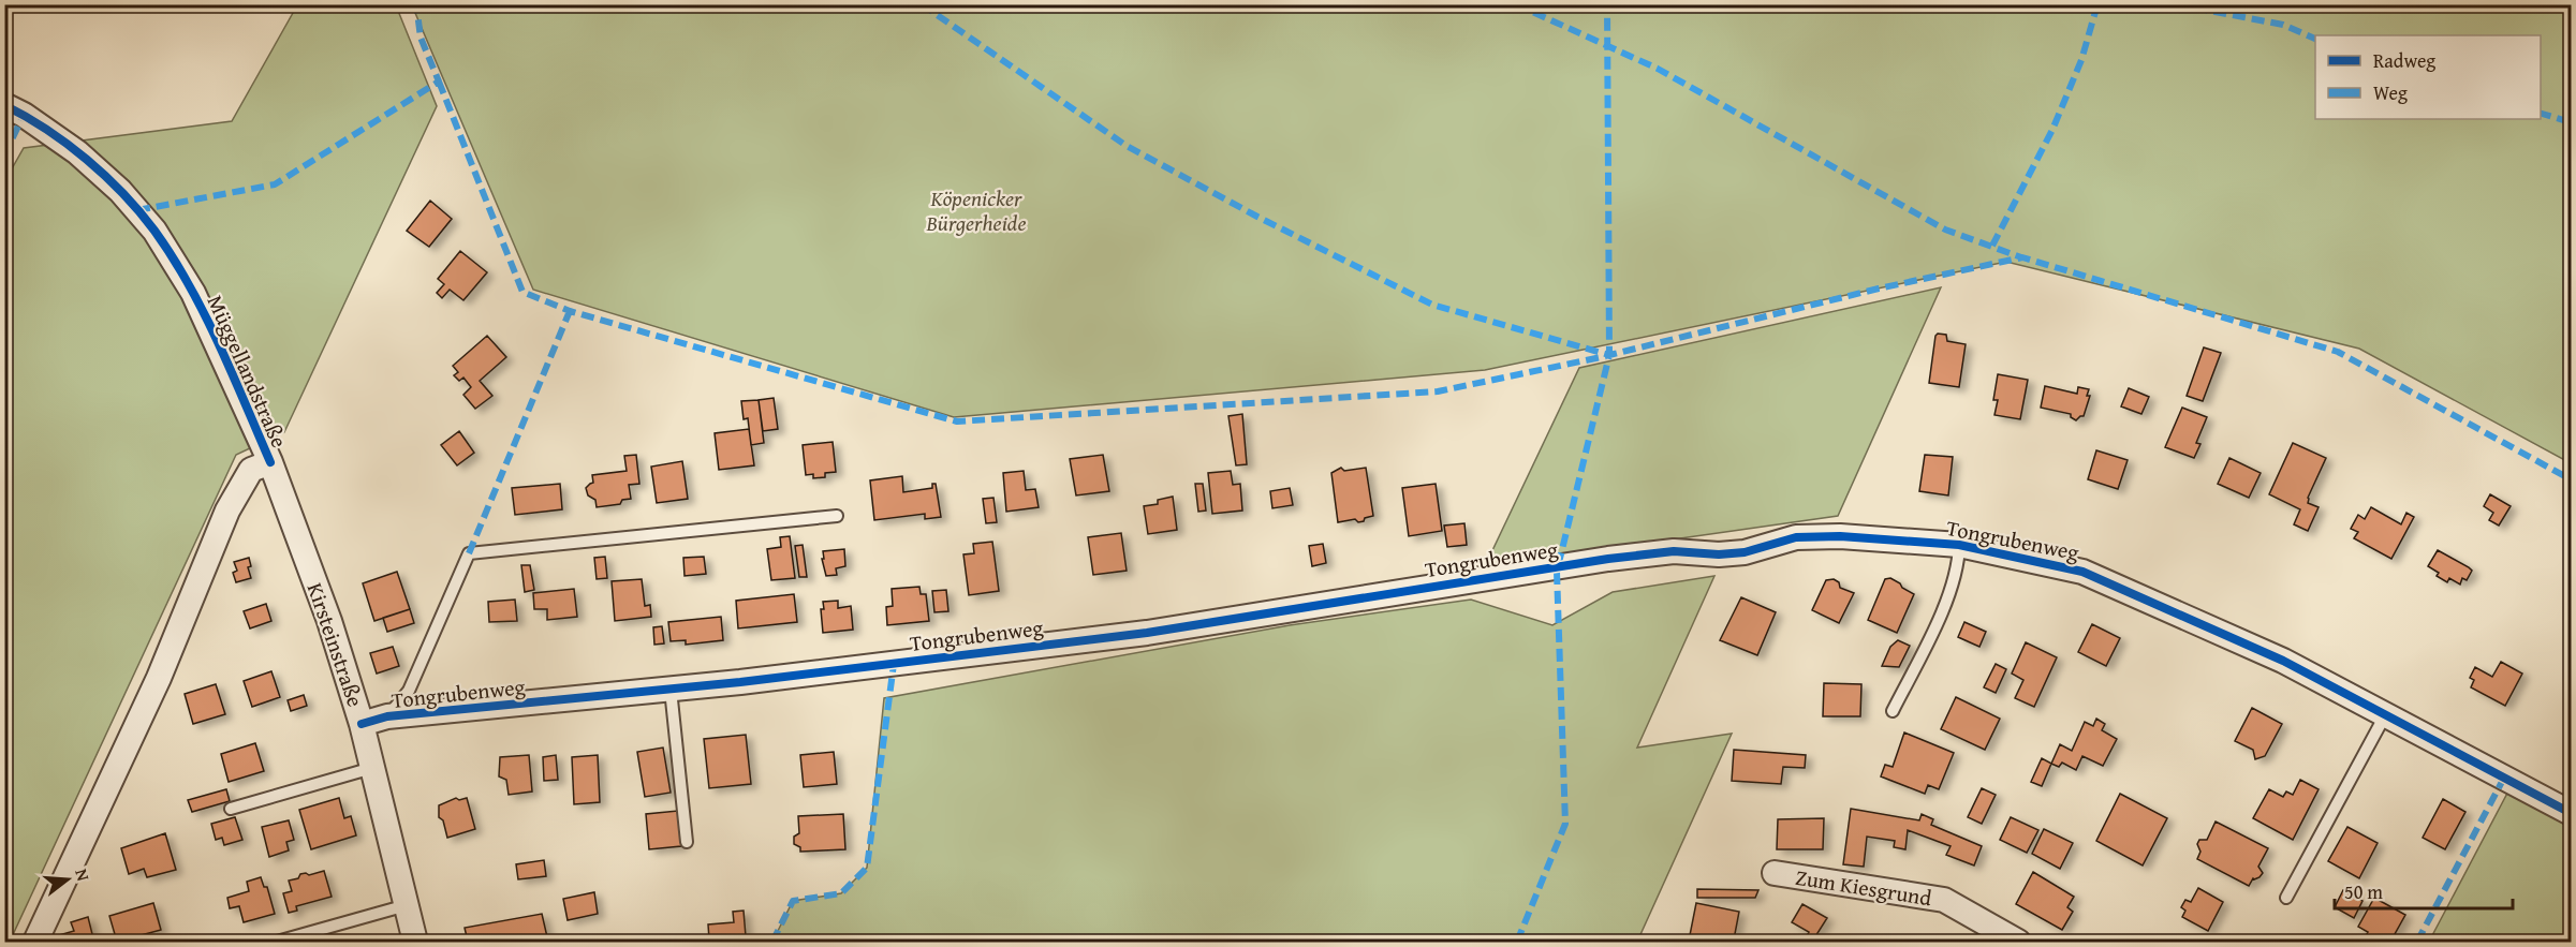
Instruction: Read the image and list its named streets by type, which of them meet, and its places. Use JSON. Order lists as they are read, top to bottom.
{
  "streets": {
    "street": [
      "Müggellandstraße",
      "Tongrubenweg",
      "Kirsteinstraße",
      "Zum Kiesgrund"
    ]
  },
  "crossings": [
    ["Müggellandstraße", "Kirsteinstraße"],
    ["Tongrubenweg", "Kirsteinstraße"]
  ],
  "parks": ["Köpenicker Bürgerheide"],
  "legend": ["Radweg", "Weg"],
  "scale_bar": "50 m",
  "north": "right"
}
